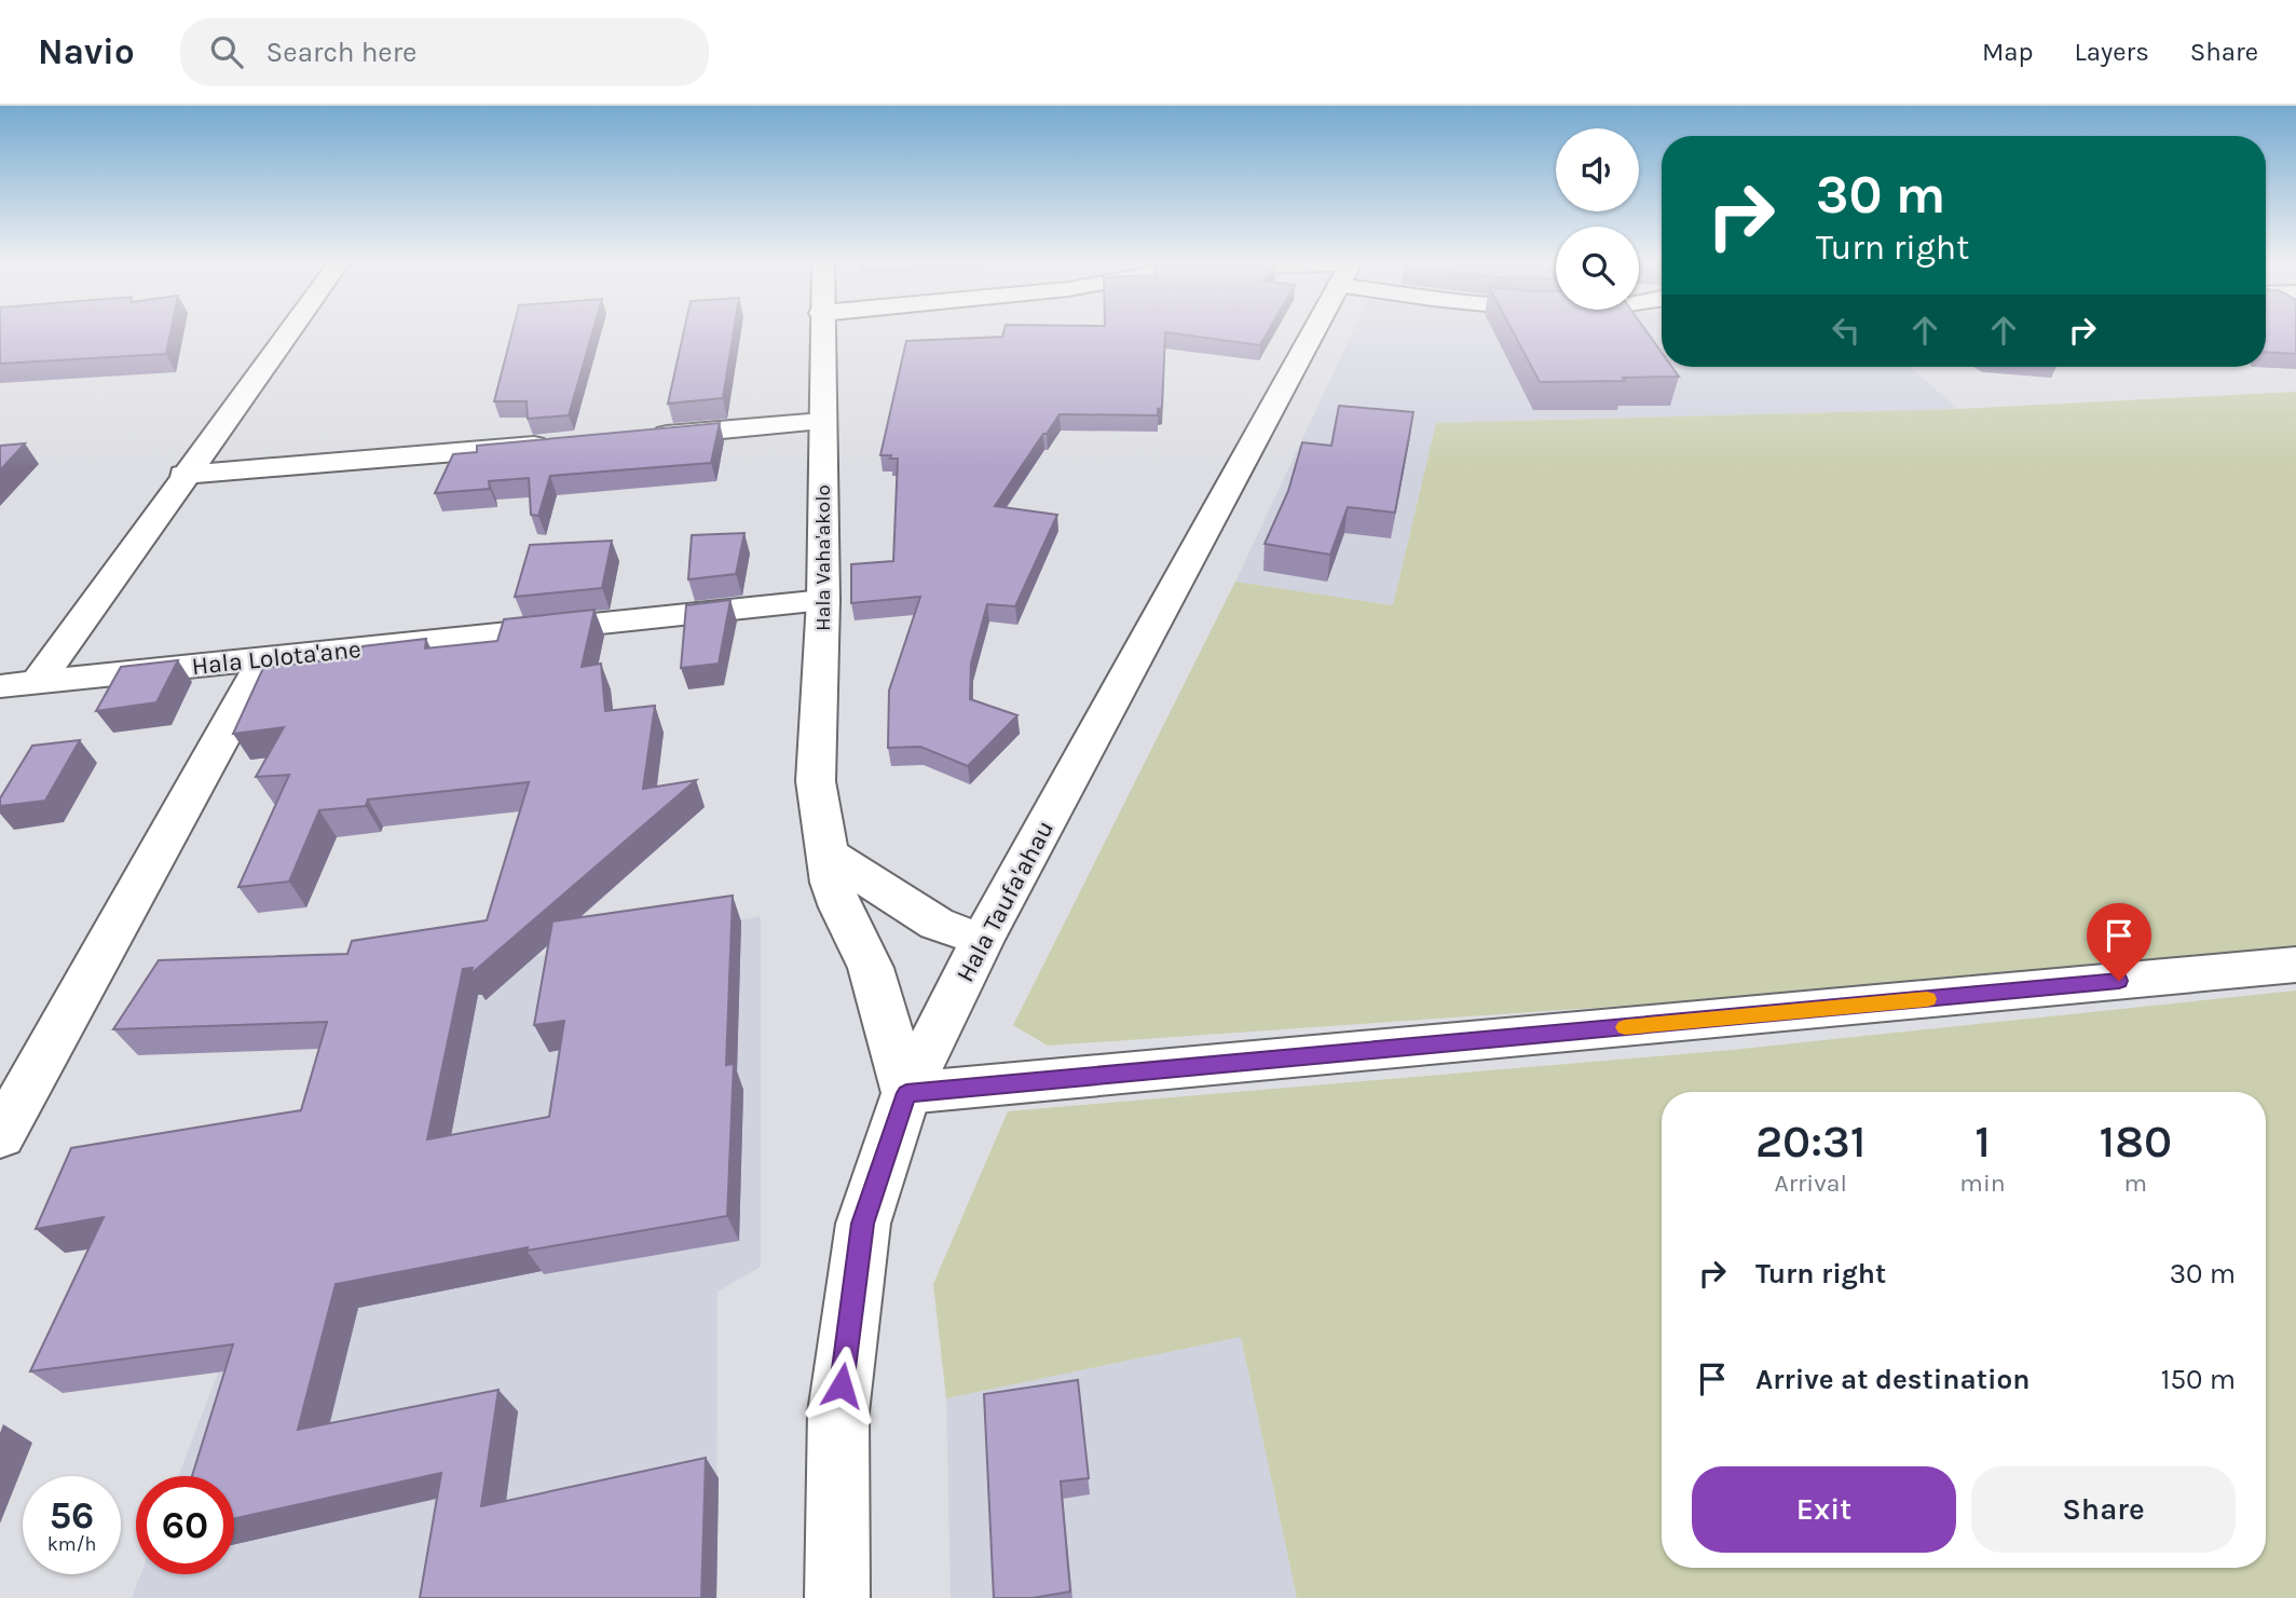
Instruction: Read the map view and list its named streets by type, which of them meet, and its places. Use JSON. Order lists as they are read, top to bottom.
{
  "streets": {
    "street": ["Hala Vaha'akolo", "Hala Lolota'ane", "Hala Taufa'ahau"]
  },
  "crossings": [
    ["Hala Vaha'akolo", "Hala Lolota'ane"],
    ["Hala Vaha'akolo", "Hala Taufa'ahau"]
  ],
  "page": {
    "header": "Navio",
    "search": "Search here",
    "nav": ["Map", "Layers", "Share"],
    "turn": ["30 m", "Turn right"],
    "eta": [
      "20:31",
      "Arrival",
      "1",
      "min",
      "180",
      "m"
    ],
    "list": [
      {
        "name": "Turn right",
        "value": "30 m"
      },
      {
        "name": "Arrive at destination",
        "value": "150 m"
      }
    ],
    "buttons": ["Exit", "Share"],
    "speed": "56 km/h",
    "limit": "60"
  }
}
